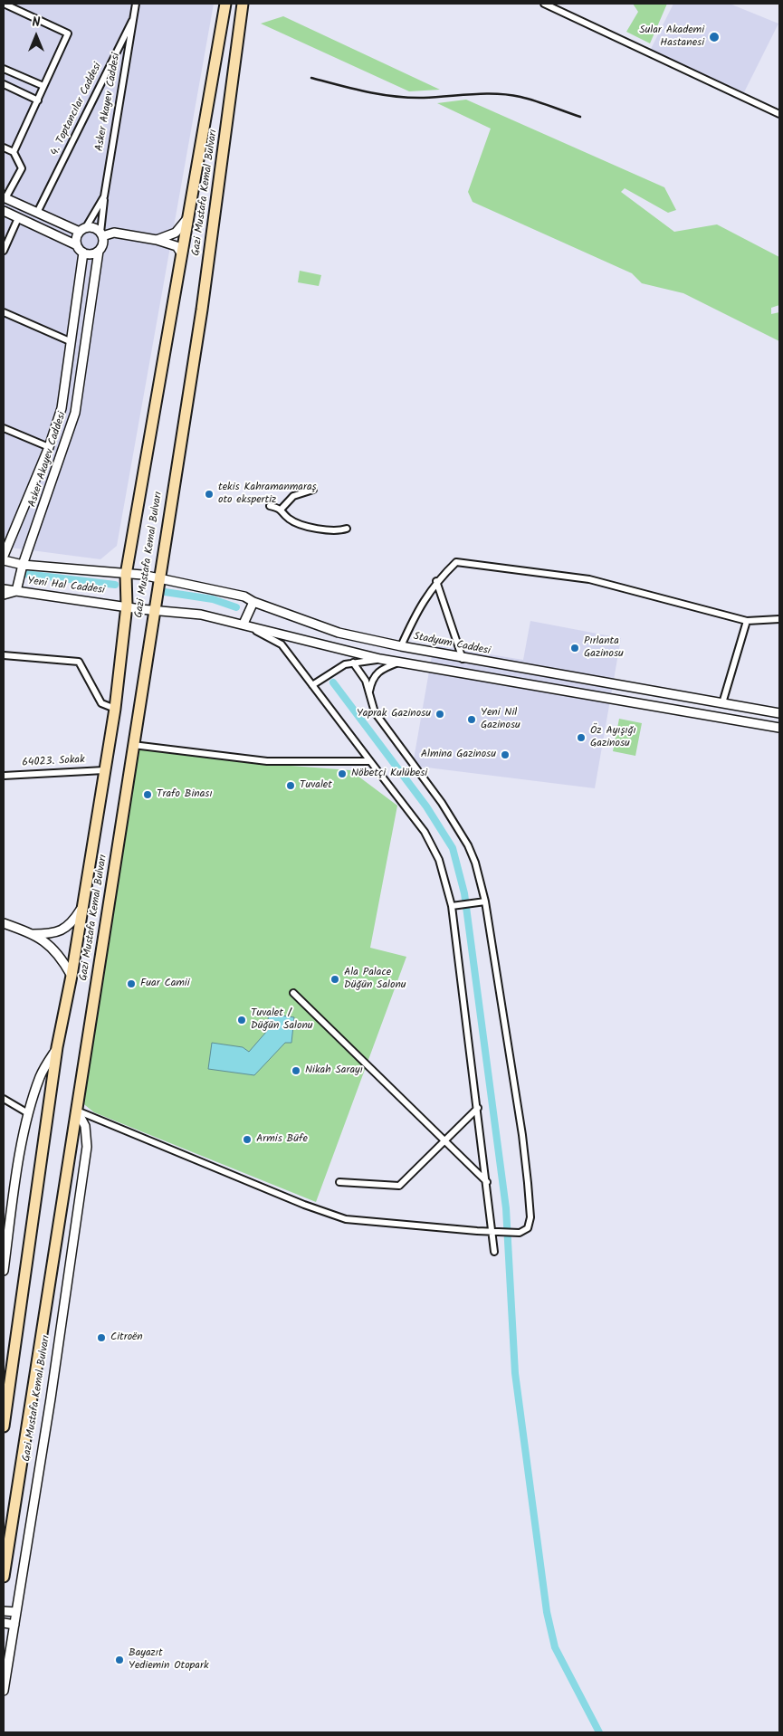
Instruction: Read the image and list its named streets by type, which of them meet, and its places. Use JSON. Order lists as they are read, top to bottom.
{
  "streets": {
    "highway": ["Gazi Mustafa Kemal Bulvarı"],
    "street": [
      "Asker Akayev Caddesi",
      "4. Toptancılar Caddesi",
      "Yeni Hal Caddesi",
      "Stadyum Caddesi",
      "64023. Sokak"
    ]
  },
  "crossings": [
    ["Asker Akayev Caddesi", "4. Toptancılar Caddesi"],
    ["Asker Akayev Caddesi", "Yeni Hal Caddesi"],
    ["Gazi Mustafa Kemal Bulvarı", "Yeni Hal Caddesi"],
    ["Gazi Mustafa Kemal Bulvarı", "Stadyum Caddesi"],
    ["Gazi Mustafa Kemal Bulvarı", "64023. Sokak"],
    ["Yeni Hal Caddesi", "Stadyum Caddesi"]
  ],
  "places": [
    "Sular Akademi Hastanesi",
    "tekis Kahramanmaraş oto ekspertiz",
    "Pırlanta Gazinosu",
    "Yaprak Gazinosu",
    "Yeni Nil Gazinosu",
    "Öz Ayışığı Gazinosu",
    "Almina Gazinosu",
    "Nöbetçi Kulübesi",
    "Tuvalet",
    "Trafo Binası",
    "Ala Palace Düğün Salonu",
    "Fuar Camii",
    "Tuvalet / Düğün Salonu",
    "Nikah Sarayı",
    "Armis Büfe",
    "Citroën",
    "Bayazıt Yediemin Otopark"
  ],
  "north": "top"
}
